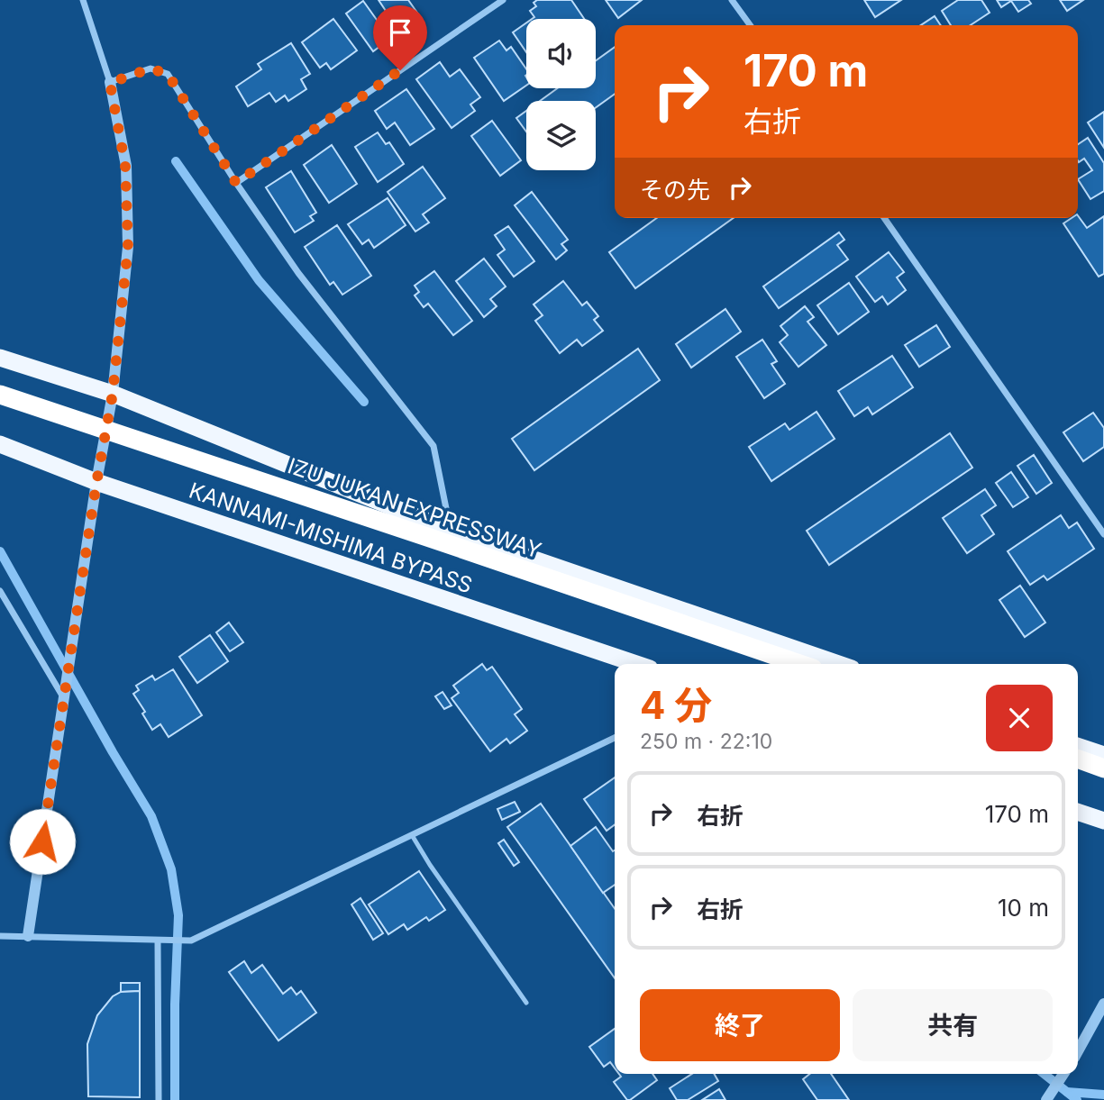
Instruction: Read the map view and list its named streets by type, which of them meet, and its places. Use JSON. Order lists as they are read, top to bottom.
{
  "streets": {
    "highway": ["IZU JUKAN EXPRESSWAY", "KANNAMI-MISHIMA BYPASS"]
  },
  "page": {
    "turn": ["170 m", "右折"],
    "then": "その先",
    "heading": ["4 分", "250 m · 22:10"],
    "list": [
      {
        "name": "右折",
        "value": "170 m"
      },
      {
        "name": "右折",
        "value": "10 m"
      }
    ],
    "buttons": ["終了", "共有"]
  }
}
